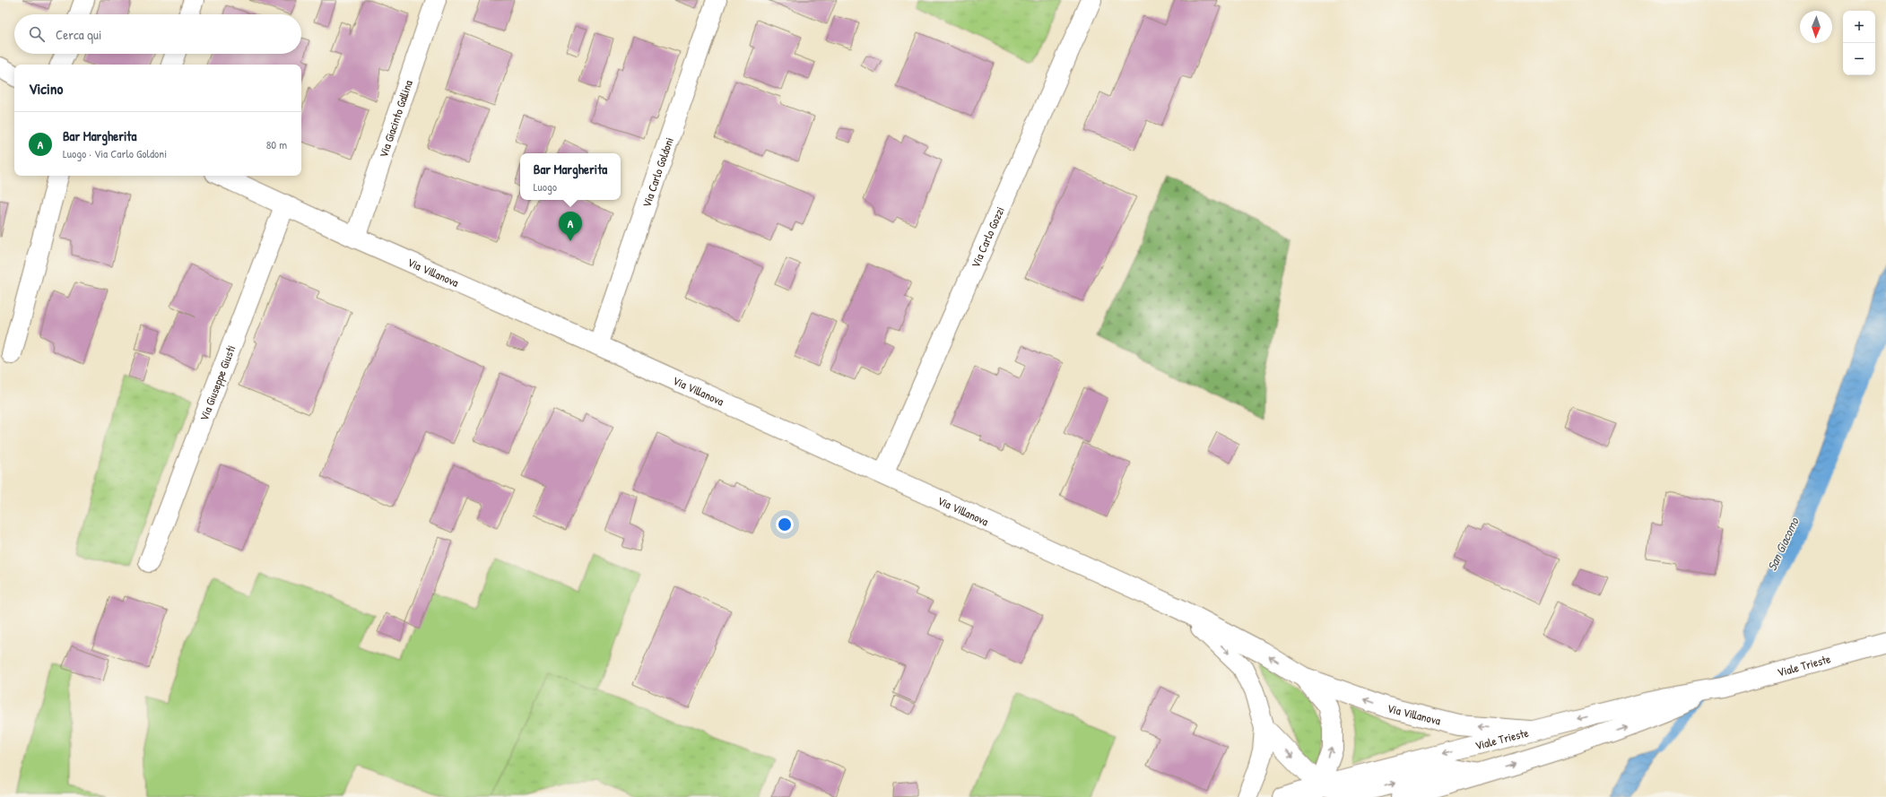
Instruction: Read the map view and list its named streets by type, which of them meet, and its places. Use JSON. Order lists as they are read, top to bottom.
{
  "streets": {
    "street": [
      "Via Giacinto Gallina",
      "Via Carlo Goldoni",
      "Via Carlo Gozzi",
      "Via Villanova",
      "Via Giuseppe Giusti",
      "Viale Trieste"
    ]
  },
  "crossings": [
    ["Via Giacinto Gallina", "Via Villanova"],
    ["Via Carlo Goldoni", "Via Villanova"],
    ["Via Carlo Gozzi", "Via Villanova"],
    ["Via Villanova", "Via Giuseppe Giusti"],
    ["Via Villanova", "Viale Trieste"]
  ],
  "water": ["San Giacomo"],
  "north": "bottom",
  "page": {
    "map_buttons": ["+", "−"],
    "search": "Cerca qui",
    "heading": "Vicino",
    "list": [
      {
        "mark": "A",
        "name": "Bar Margherita",
        "note": "Luogo · Via Carlo Goldoni",
        "value": "80 m"
      }
    ],
    "popup": ["Bar Margherita", "Luogo"],
    "pins": "A"
  }
}
